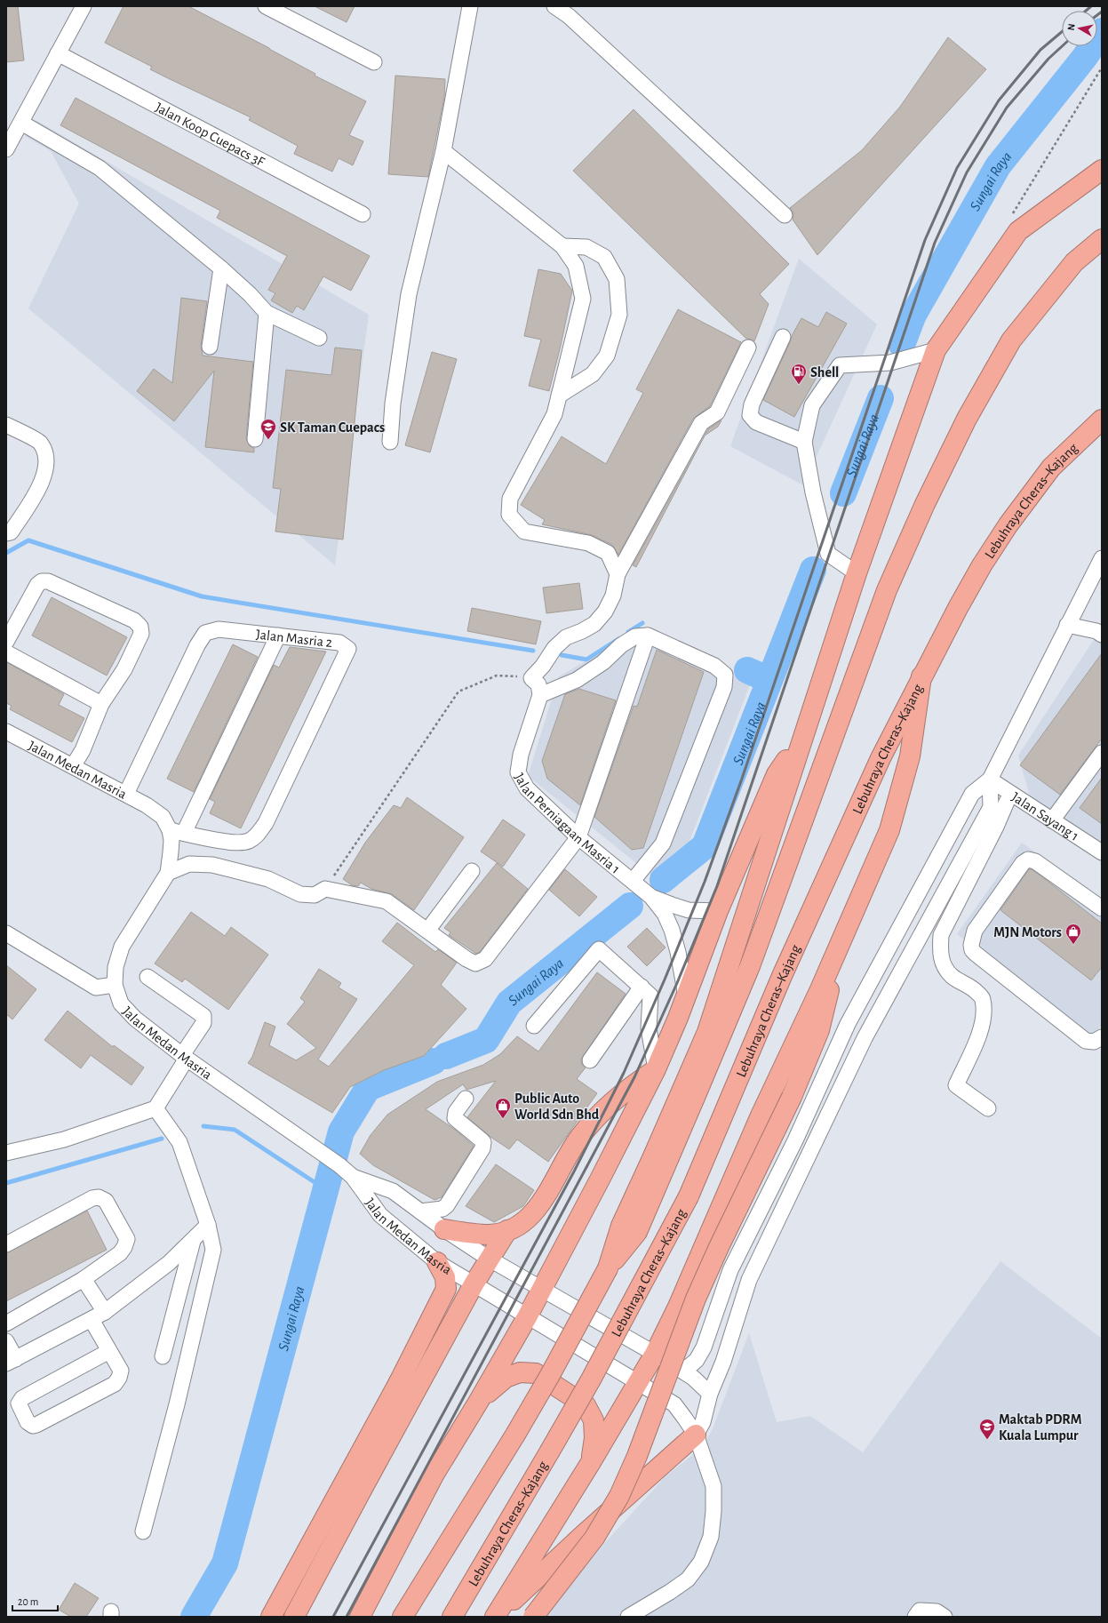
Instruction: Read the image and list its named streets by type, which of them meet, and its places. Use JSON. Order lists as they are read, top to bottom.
{
  "streets": {
    "highway": ["Lebuhraya Cheras–Kajang"],
    "street": [
      "Jalan Koop Cuepacs 3F",
      "Jalan Masria 2",
      "Jalan Medan Masria",
      "Jalan Sayang 1",
      "Jalan Perniagaan Masria 1"
    ]
  },
  "crossings": [
    ["Jalan Masria 2", "Jalan Medan Masria"]
  ],
  "water": ["Sungai Raya"],
  "places": {
    "fuel station": ["Shell"],
    "school or university": ["SK Taman Cuepacs", "Maktab PDRM Kuala Lumpur"],
    "shop": ["MJN Motors", "Public Auto World Sdn Bhd"]
  },
  "scale_bar": "20 m",
  "north": "left"
}
